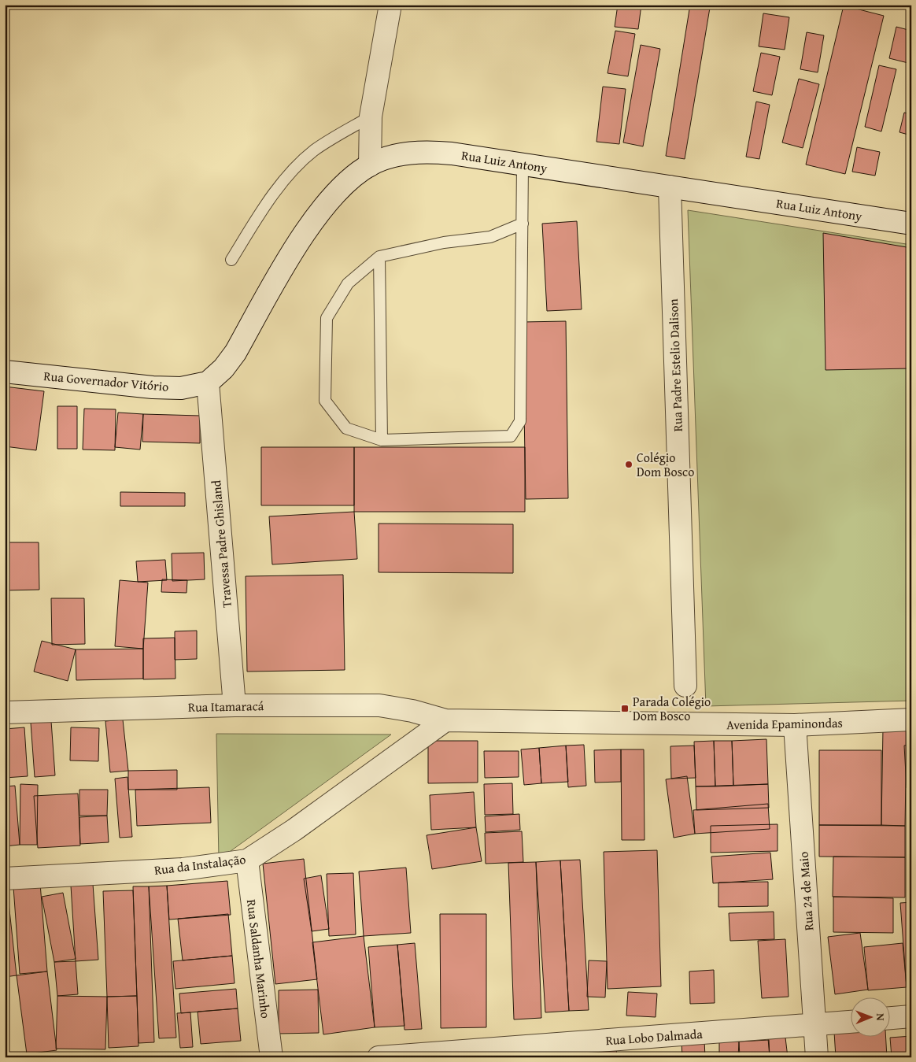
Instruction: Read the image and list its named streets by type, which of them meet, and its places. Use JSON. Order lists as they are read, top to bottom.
{
  "streets": {
    "street": [
      "Rua Luiz Antony",
      "Rua Padre Estelio Dalison",
      "Rua Governador Vitório",
      "Travessa Padre Ghisland",
      "Rua Itamaracá",
      "Avenida Epaminondas",
      "Rua da Instalação",
      "Rua 24 de Maio",
      "Rua Saldanha Marinho",
      "Rua Lobo Dalmada"
    ]
  },
  "crossings": [
    ["Rua Luiz Antony", "Rua Padre Estelio Dalison"],
    ["Rua Luiz Antony", "Rua Governador Vitório"],
    ["Rua Luiz Antony", "Travessa Padre Ghisland"],
    ["Rua Governador Vitório", "Travessa Padre Ghisland"],
    ["Travessa Padre Ghisland", "Rua Itamaracá"],
    ["Rua Itamaracá", "Avenida Epaminondas"],
    ["Rua Itamaracá", "Rua da Instalação"],
    ["Avenida Epaminondas", "Rua da Instalação"],
    ["Avenida Epaminondas", "Rua 24 de Maio"],
    ["Rua da Instalação", "Rua Saldanha Marinho"],
    ["Rua 24 de Maio", "Rua Lobo Dalmada"]
  ],
  "places": {
    "other": ["Colégio Dom Bosco"],
    "transit": ["Parada Colégio Dom Bosco"]
  },
  "north": "right"
}
